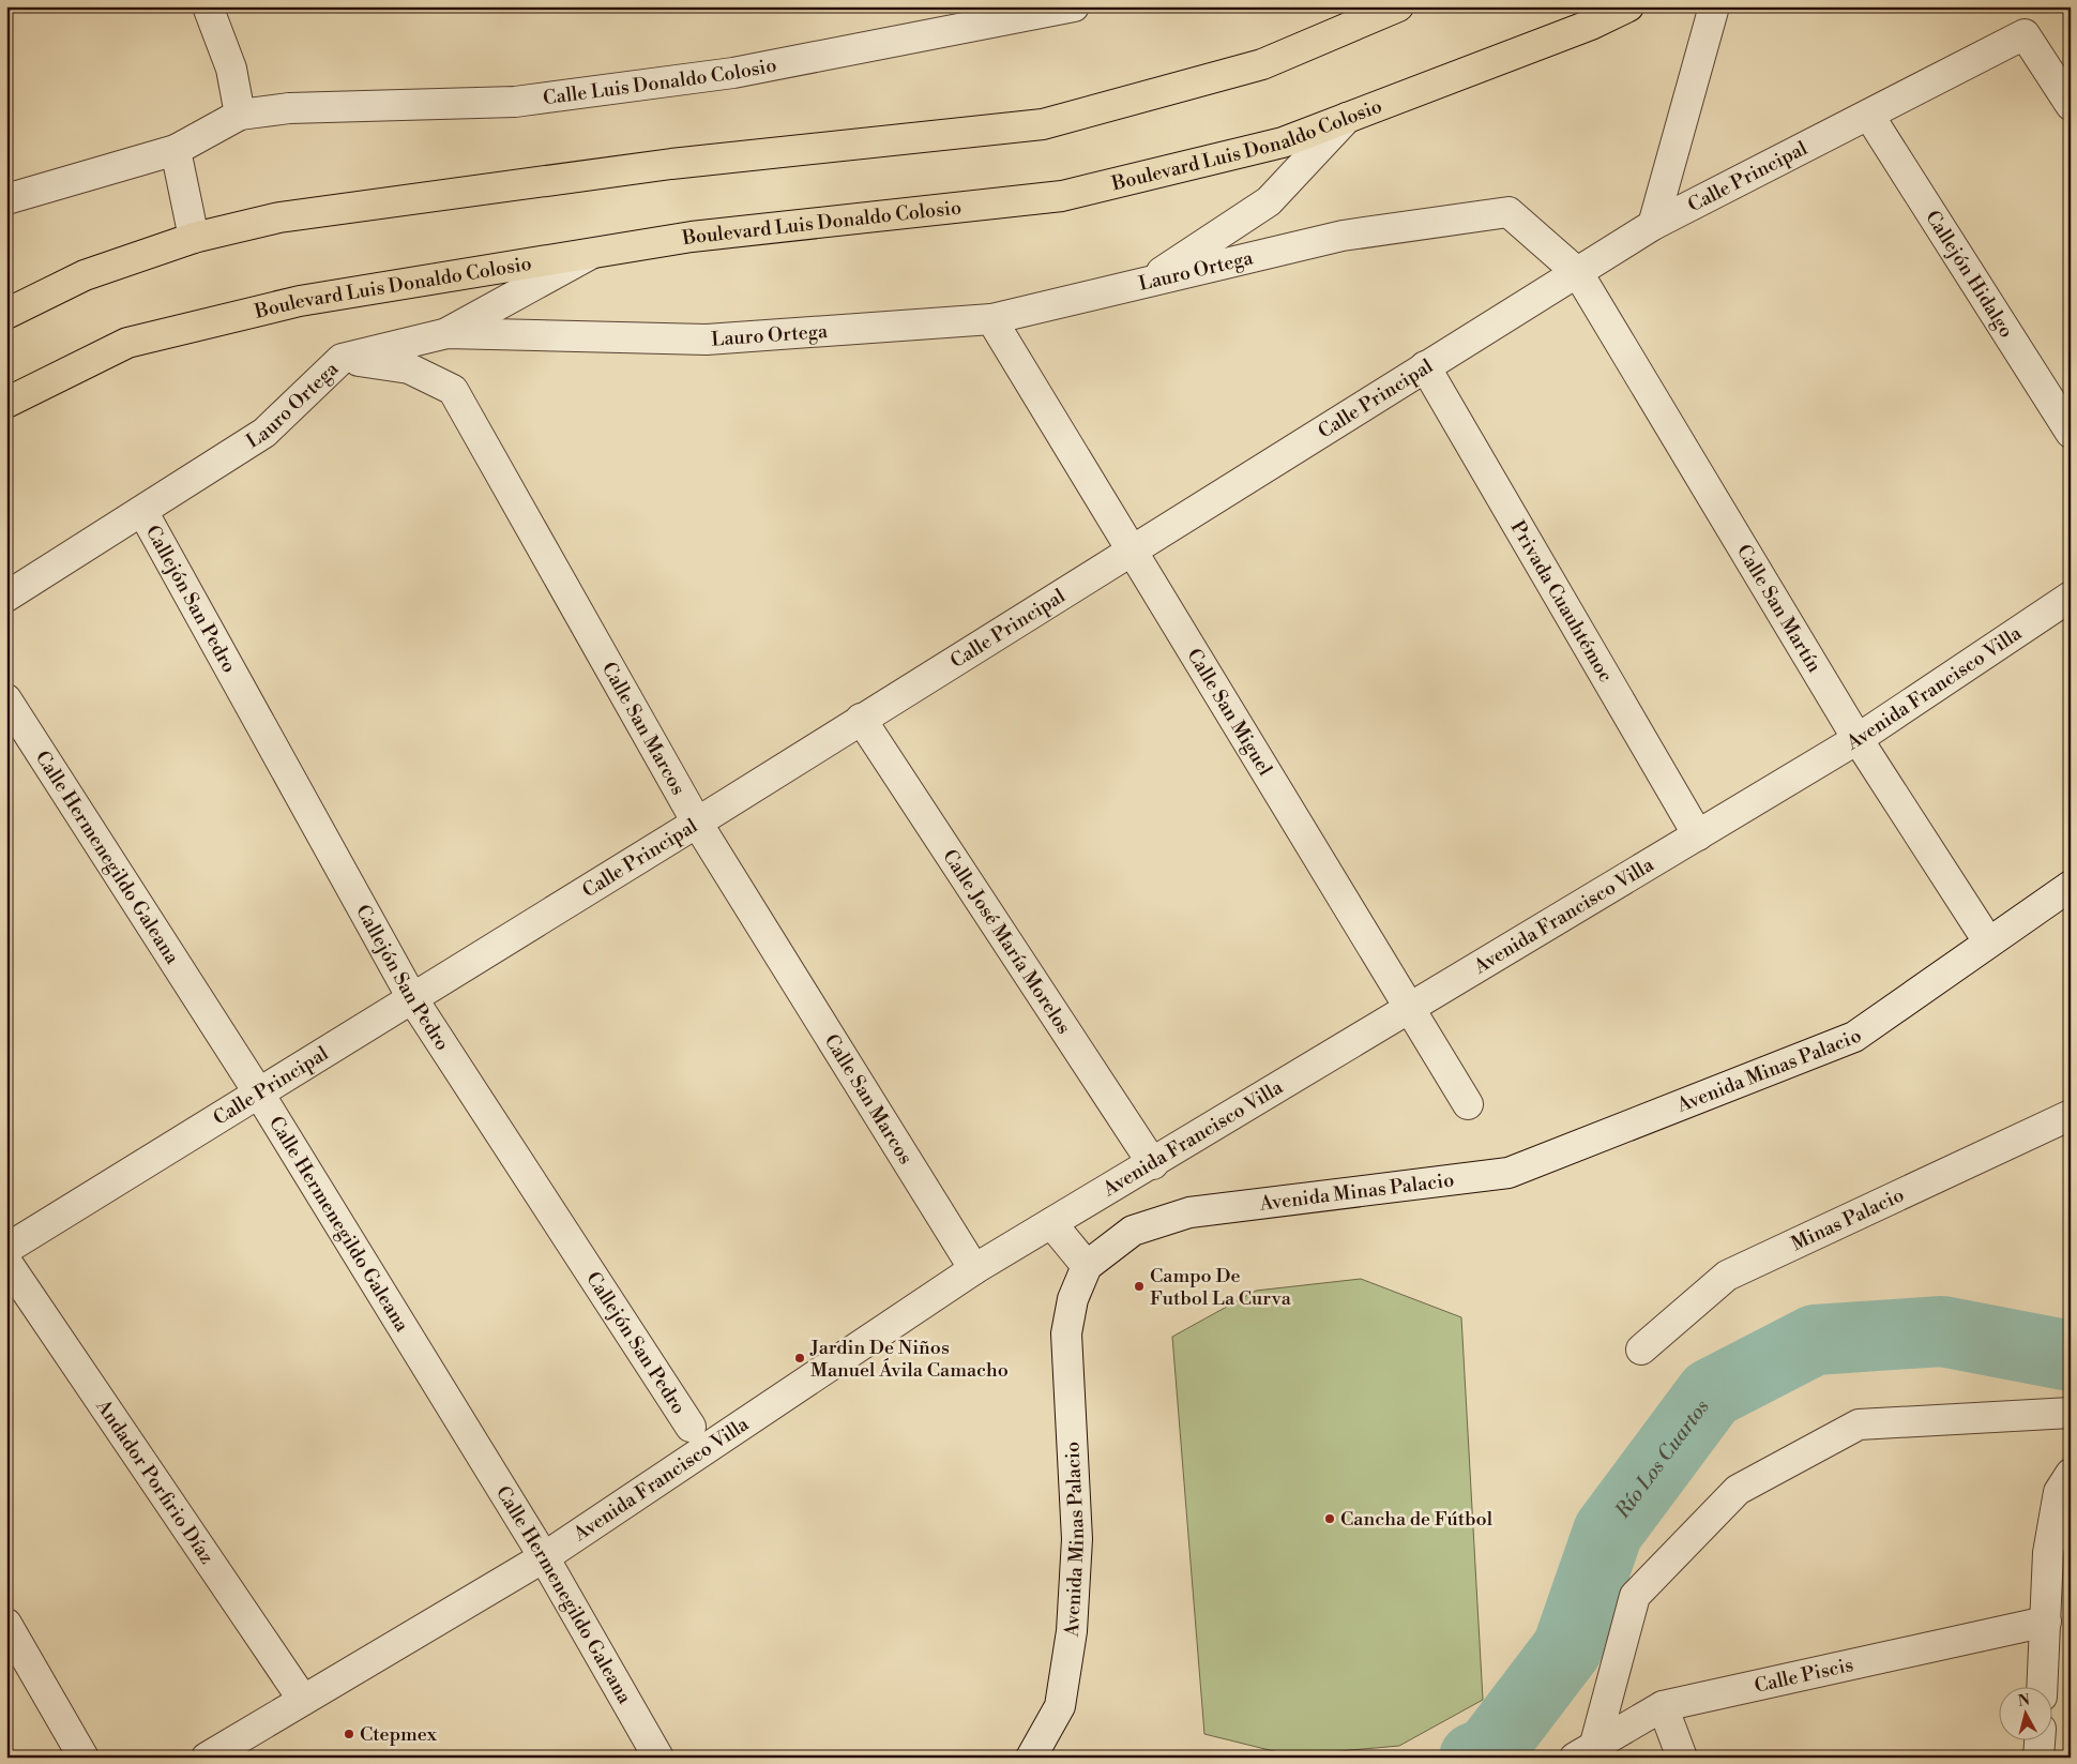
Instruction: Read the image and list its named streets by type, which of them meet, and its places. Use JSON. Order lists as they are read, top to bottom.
{
  "streets": {
    "highway": ["Boulevard Luis Donaldo Colosio"],
    "street": [
      "Calle Luis Donaldo Colosio",
      "Calle Principal",
      "Lauro Ortega",
      "Callejón Hidalgo",
      "Callejón San Pedro",
      "Privada Cuauhtémoc",
      "Calle San Martín",
      "Avenida Francisco Villa",
      "Calle San Miguel",
      "Calle San Marcos",
      "Calle Hermenegildo Galeana",
      "Calle José María Morelos",
      "Avenida Minas Palacio",
      "Minas Palacio",
      "Andador Porfirio Díaz",
      "Calle Piscis"
    ]
  },
  "crossings": [
    ["Calle Principal", "Lauro Ortega"],
    ["Calle Principal", "Callejón Hidalgo"],
    ["Calle Principal", "Callejón San Pedro"],
    ["Calle Principal", "Privada Cuauhtémoc"],
    ["Calle Principal", "Calle San Martín"],
    ["Calle Principal", "Calle San Miguel"],
    ["Calle Principal", "Calle San Marcos"],
    ["Calle Principal", "Calle Hermenegildo Galeana"],
    ["Calle Principal", "Calle José María Morelos"],
    ["Lauro Ortega", "Callejón San Pedro"],
    ["Lauro Ortega", "Calle San Martín"],
    ["Lauro Ortega", "Calle San Miguel"],
    ["Lauro Ortega", "Calle San Marcos"],
    ["Privada Cuauhtémoc", "Avenida Francisco Villa"],
    ["Calle San Martín", "Avenida Francisco Villa"],
    ["Calle San Martín", "Avenida Minas Palacio"],
    ["Avenida Francisco Villa", "Calle San Miguel"],
    ["Avenida Francisco Villa", "Calle San Marcos"],
    ["Avenida Francisco Villa", "Calle Hermenegildo Galeana"],
    ["Avenida Francisco Villa", "Calle José María Morelos"],
    ["Avenida Francisco Villa", "Andador Porfirio Díaz"]
  ],
  "water": ["Río Los Cuartos"],
  "places": [
    "Campo De Futbol La Curva",
    "Jardin De Niños Manuel Ávila Camacho",
    "Cancha de Fútbol",
    "Ctepmex"
  ],
  "north": "top"
}
